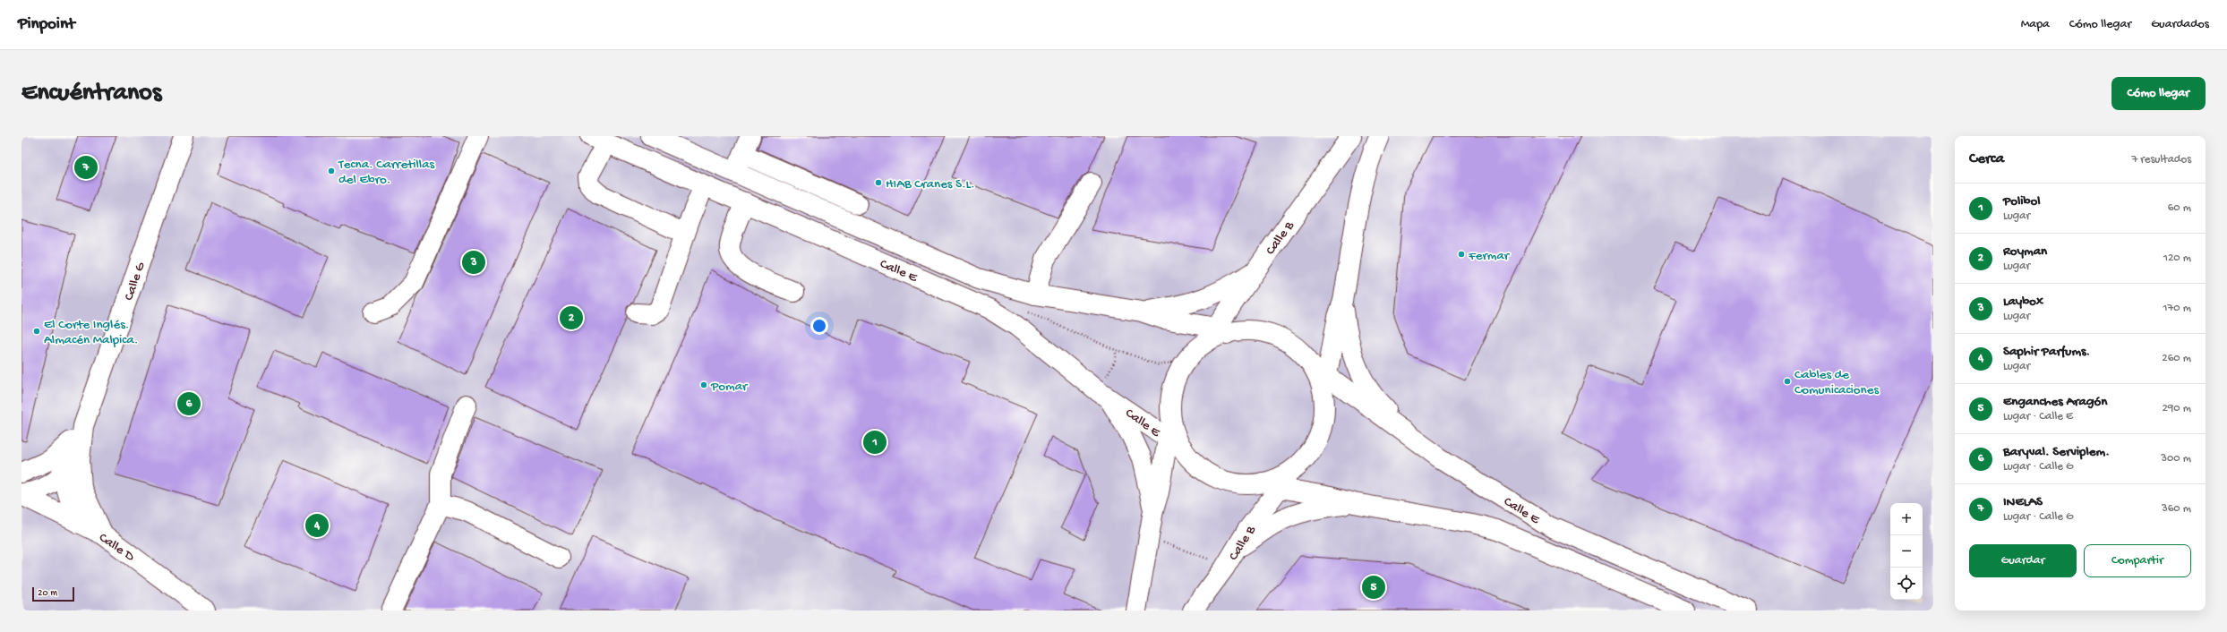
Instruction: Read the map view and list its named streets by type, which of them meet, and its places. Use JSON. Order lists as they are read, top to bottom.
{
  "streets": {
    "street": [
      "Calle B",
      "Calle E",
      "Calle G",
      "Calle D"
    ]
  },
  "crossings": [
    ["Calle B", "Calle E"]
  ],
  "places": [
    "Tecna. Carretillas del Ebro.",
    "HIAB Cranes S.L.",
    "Fermar",
    "El Corte Inglés. Almacén Malpica.",
    "Cables de Comunicaciones",
    "Pomar"
  ],
  "scale_bar": "20 m",
  "page": {
    "header": "Pinpoint",
    "nav": ["Mapa", "Cómo llegar", "Guardados"],
    "buttons": [
      "Cómo llegar",
      ["Guardar", "Compartir"]
    ],
    "title": "Encuéntranos",
    "heading": ["Cerca", "7 resultados"],
    "pins": [
      "7",
      "3",
      "2",
      "6",
      "1",
      "4",
      "5"
    ],
    "list": [
      {
        "mark": "1",
        "name": "Polibol",
        "note": "Lugar",
        "value": "60 m"
      },
      {
        "mark": "2",
        "name": "Royman",
        "note": "Lugar",
        "value": "120 m"
      },
      {
        "mark": "3",
        "name": "Laybox",
        "note": "Lugar",
        "value": "170 m"
      },
      {
        "mark": "4",
        "name": "Saphir Parfums.",
        "note": "Lugar",
        "value": "260 m"
      },
      {
        "mark": "5",
        "name": "Enganches Aragón",
        "note": "Lugar · Calle E",
        "value": "290 m"
      },
      {
        "mark": "6",
        "name": "Baryval. Serviplem.",
        "note": "Lugar · Calle G",
        "value": "300 m"
      },
      {
        "mark": "7",
        "name": "INELAS",
        "note": "Lugar · Calle G",
        "value": "360 m"
      }
    ],
    "map_buttons": ["+", "−"],
    "scale": "20 m"
  }
}
